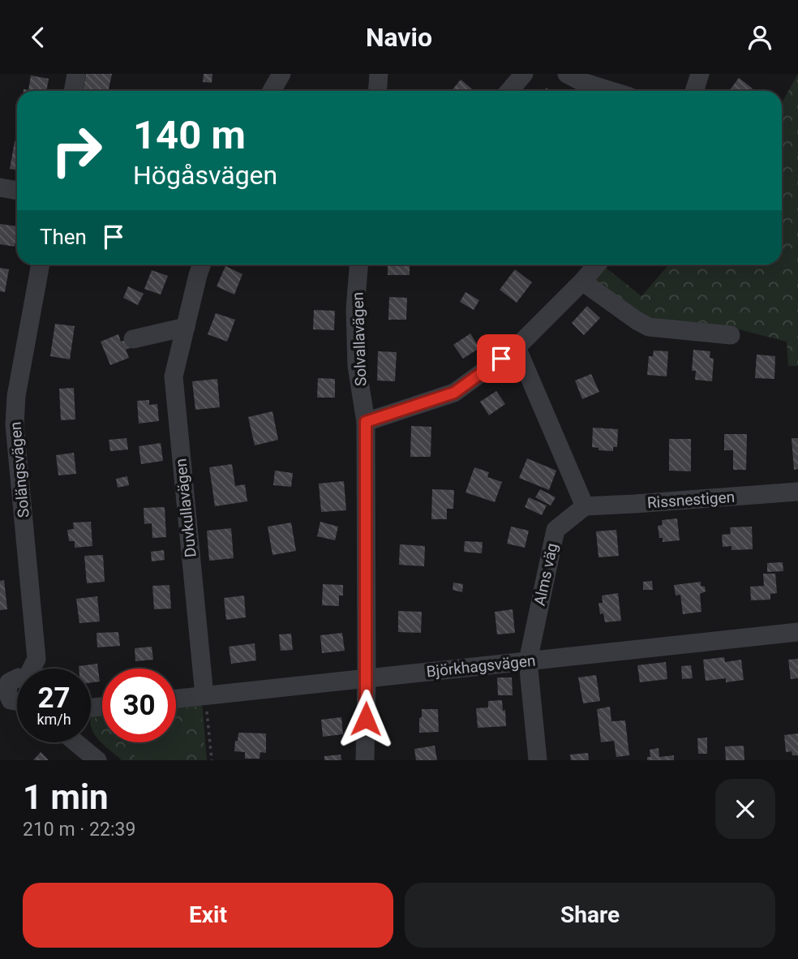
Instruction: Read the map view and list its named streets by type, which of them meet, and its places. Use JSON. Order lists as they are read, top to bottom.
{
  "streets": {
    "street": [
      "Solvallavägen",
      "Solängsvägen",
      "Rissnestigen",
      "Duvkullavägen",
      "Alms väg",
      "Björkhagsvägen"
    ]
  },
  "crossings": [
    ["Solvallavägen", "Björkhagsvägen"],
    ["Rissnestigen", "Alms väg"],
    ["Duvkullavägen", "Björkhagsvägen"],
    ["Alms väg", "Björkhagsvägen"]
  ],
  "page": {
    "header": "Navio",
    "turn": ["140 m", "Högåsvägen"],
    "then": "Then",
    "speed": "27 km/h",
    "limit": "30",
    "heading": ["1 min", "210 m · 22:39"],
    "buttons": ["Exit", "Share"]
  }
}
